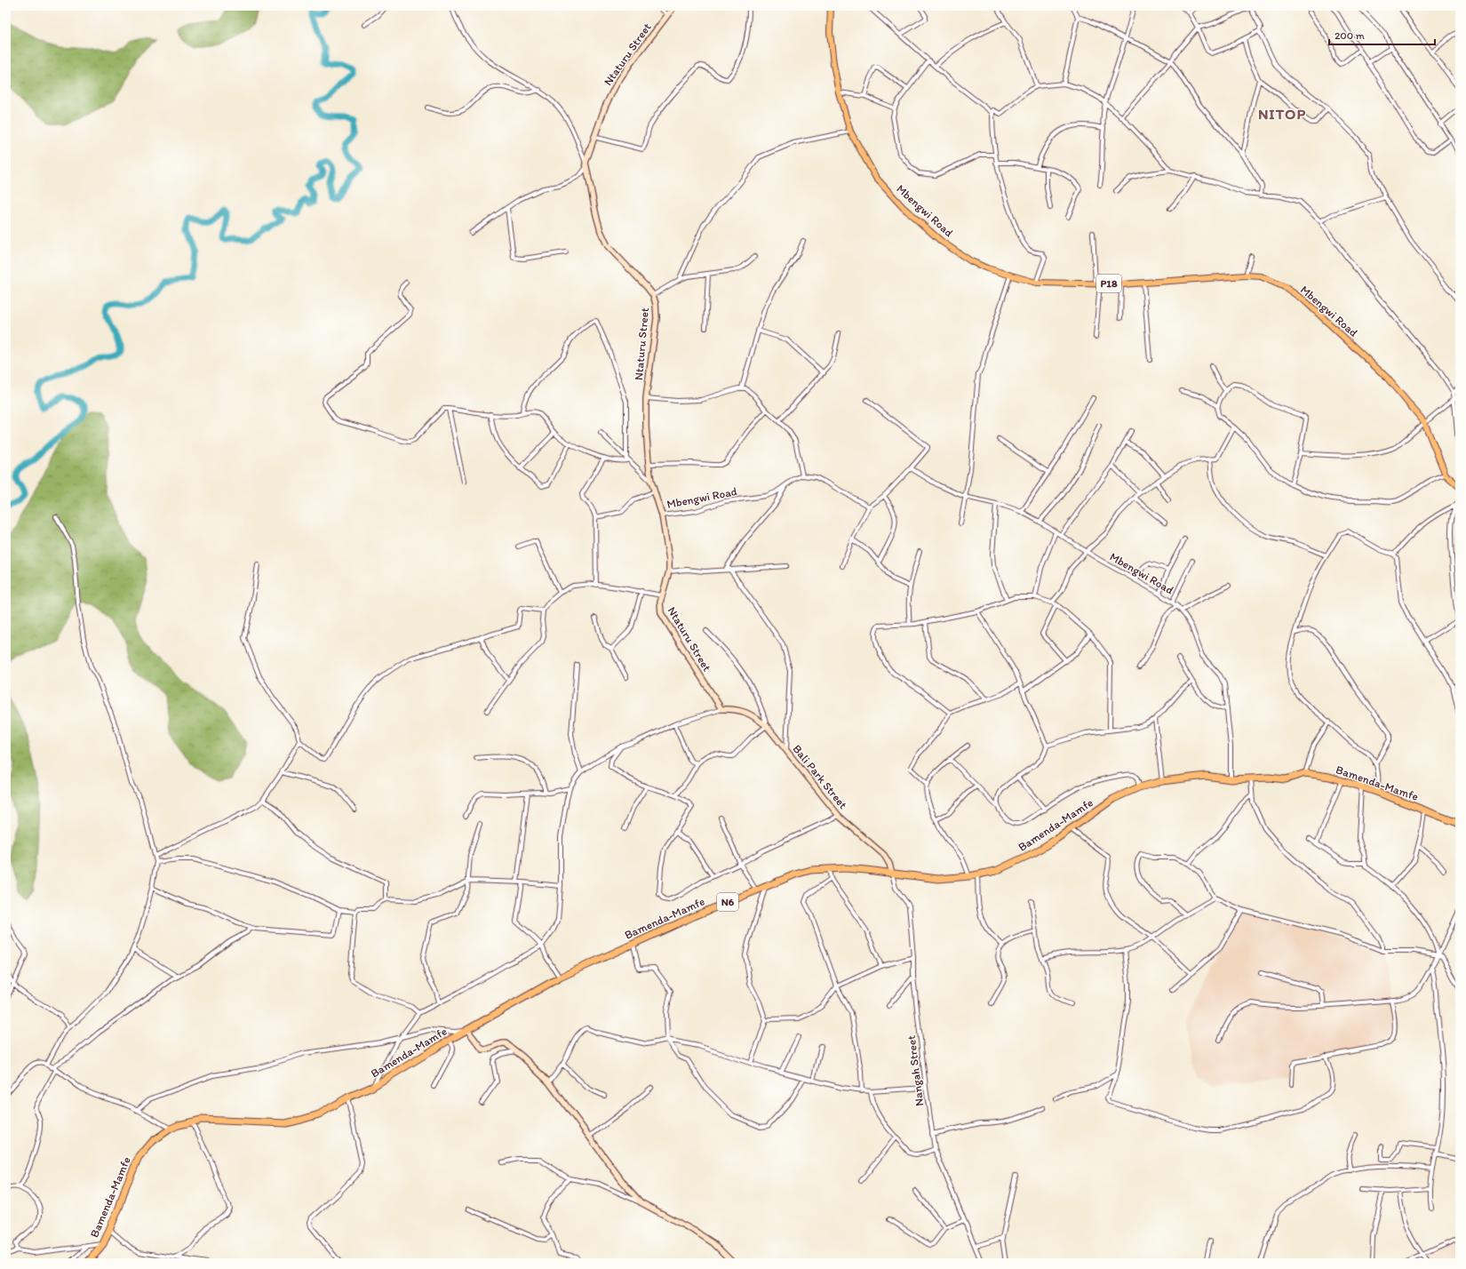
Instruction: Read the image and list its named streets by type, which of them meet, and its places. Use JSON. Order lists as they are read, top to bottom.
{
  "streets": {
    "highway": ["Bamenda-Mamfe", "N6"],
    "main road": ["Mbengwi Road", "P18"],
    "street": ["Ntaturu Street", "Bali Park Street", "Nangah Street"]
  },
  "crossings": [
    ["Ntaturu Street", "Mbengwi Road"],
    ["Ntaturu Street", "Bali Park Street"],
    ["Mbengwi Road", "Bamenda-Mamfe"],
    ["Bali Park Street", "Bamenda-Mamfe"],
    ["Bali Park Street", "Nangah Street"],
    ["Bamenda-Mamfe", "Nangah Street"]
  ],
  "districts": ["NITOP"],
  "scale_bar": "200 m"
}
